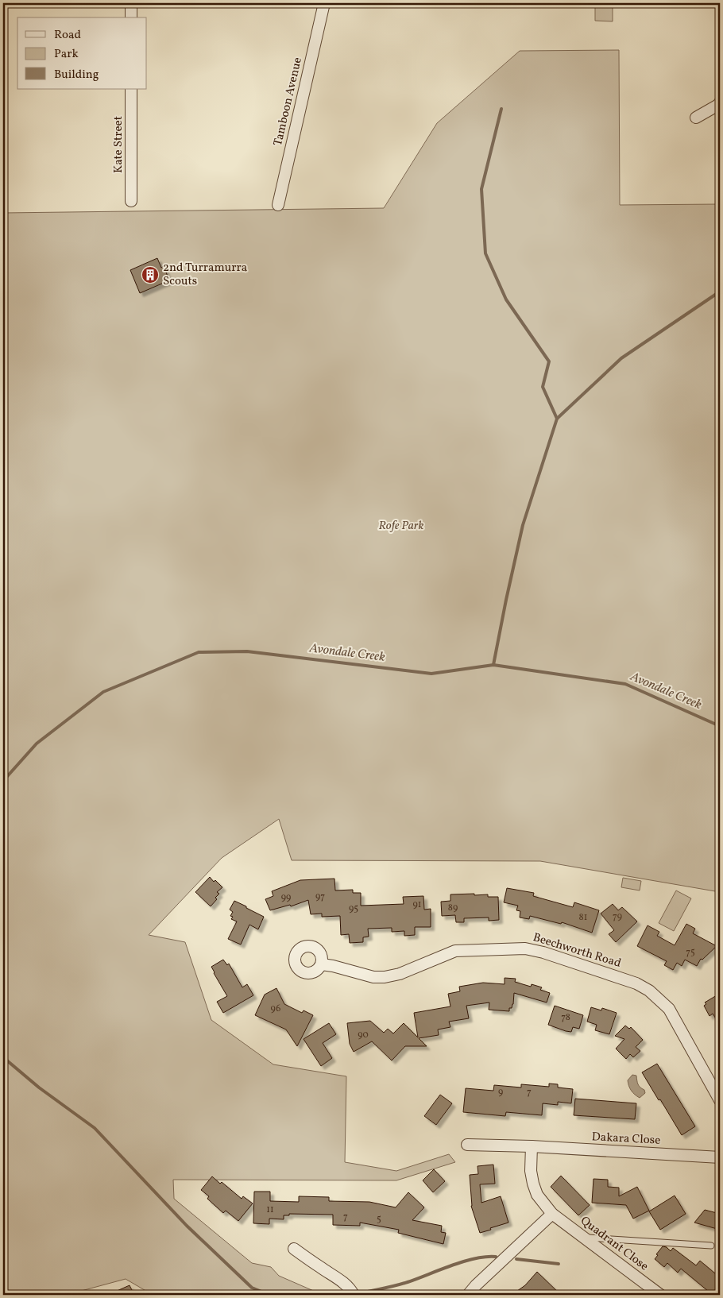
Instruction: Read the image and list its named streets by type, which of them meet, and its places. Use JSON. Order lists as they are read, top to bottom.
{
  "streets": {
    "street": [
      "Tamboon Avenue",
      "Kate Street",
      "Beechworth Road",
      "Dakara Close",
      "Quadrant Close"
    ]
  },
  "water": ["Avondale Creek"],
  "parks": ["Rofe Park"],
  "places": {
    "building": ["2nd Turramurra Scouts"]
  },
  "house_numbers": [
    "97",
    "99",
    "91",
    "89",
    "95",
    "79",
    "81",
    "75",
    "96",
    "78",
    "90",
    "9",
    "7",
    "11",
    "7",
    "5"
  ],
  "legend": ["Road", "Park", "Building"]
}
